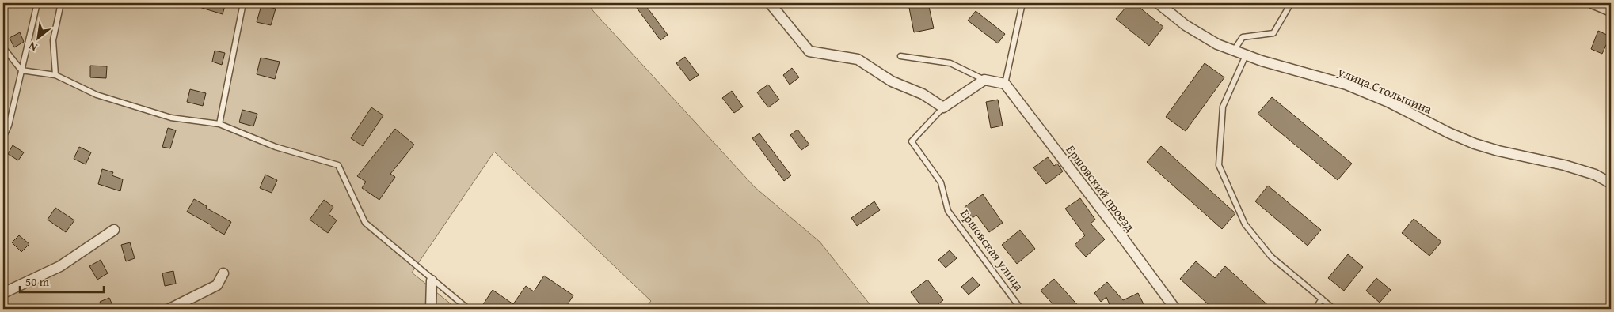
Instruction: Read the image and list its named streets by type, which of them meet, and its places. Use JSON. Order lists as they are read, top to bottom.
{
  "streets": {
    "street": ["улица Столыпина", "Ершовский проезд"],
    "lane": ["Ершовская улица"]
  },
  "scale_bar": "50 m",
  "north": "bottom left"
}
